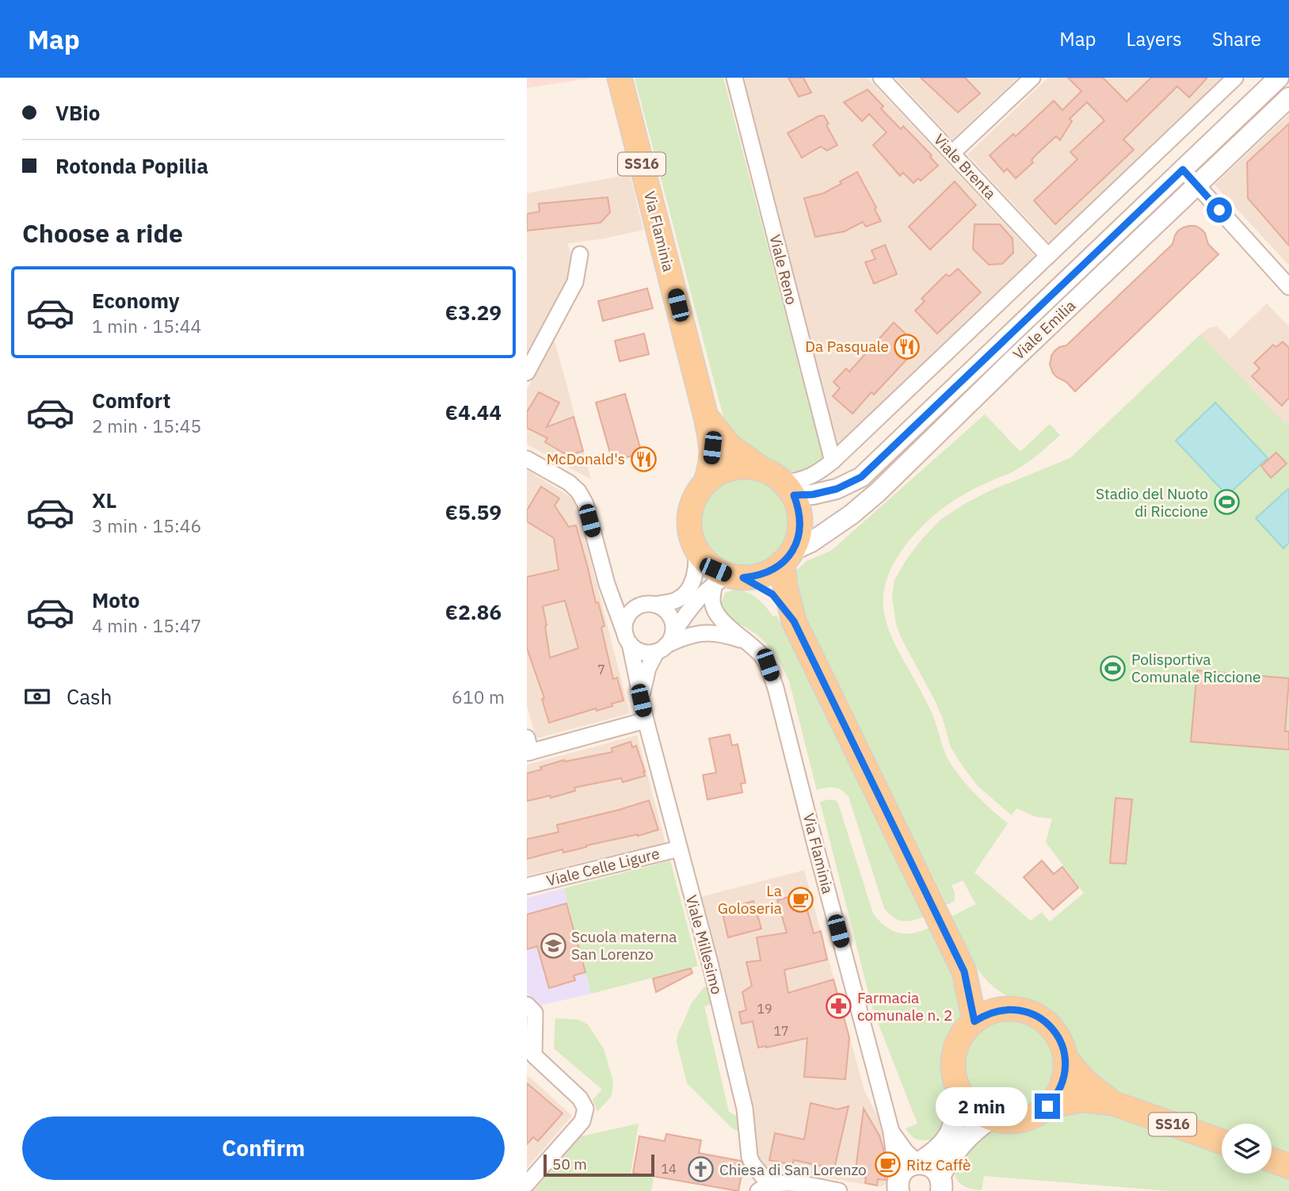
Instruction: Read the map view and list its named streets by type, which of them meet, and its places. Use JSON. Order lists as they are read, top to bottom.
{
  "streets": {
    "main road": ["SS16", "Via Flaminia"],
    "street": [
      "Viale Brenta",
      "Viale Reno",
      "Viale Emilia",
      "Viale Celle Ligure",
      "Viale Millesimo"
    ]
  },
  "crossings": [
    ["SS16", "Via Flaminia"],
    ["SS16", "Viale Emilia"],
    ["SS16", "Viale Millesimo"],
    ["Via Flaminia", "Viale Emilia"],
    ["Via Flaminia", "Viale Millesimo"],
    ["Viale Emilia", "Viale Millesimo"],
    ["Viale Celle Ligure", "Viale Millesimo"]
  ],
  "places": {
    "restaurant": ["Da Pasquale", "McDonald's"],
    "sports": ["Stadio del Nuoto di Riccione", "Polisportiva Comunale Riccione"],
    "cafe": ["La Goloseria", "Ritz Caffè"],
    "school or university": ["Scuola materna San Lorenzo"],
    "pharmacy": ["Farmacia comunale n. 2"],
    "church": ["Chiesa di San Lorenzo"]
  },
  "house_numbers": [
    "7",
    "19",
    "17",
    "14"
  ],
  "scale_bar": "50 m",
  "page": {
    "header": "Map",
    "nav": ["Map", "Layers", "Share"],
    "banner": ["VBio", "Rotonda Popilia"],
    "heading": "Choose a ride",
    "list": [
      {
        "name": "Economy",
        "note": "1 min · 15:44",
        "value": "€3.29"
      },
      {
        "name": "Comfort",
        "note": "2 min · 15:45",
        "value": "€4.44"
      },
      {
        "name": "XL",
        "note": "3 min · 15:46",
        "value": "€5.59"
      },
      {
        "name": "Moto",
        "note": "4 min · 15:47",
        "value": "€2.86"
      }
    ],
    "pay": ["Cash", "610 m"],
    "bubble": "2 min",
    "buttons": "Confirm",
    "scale": "50 m"
  }
}
